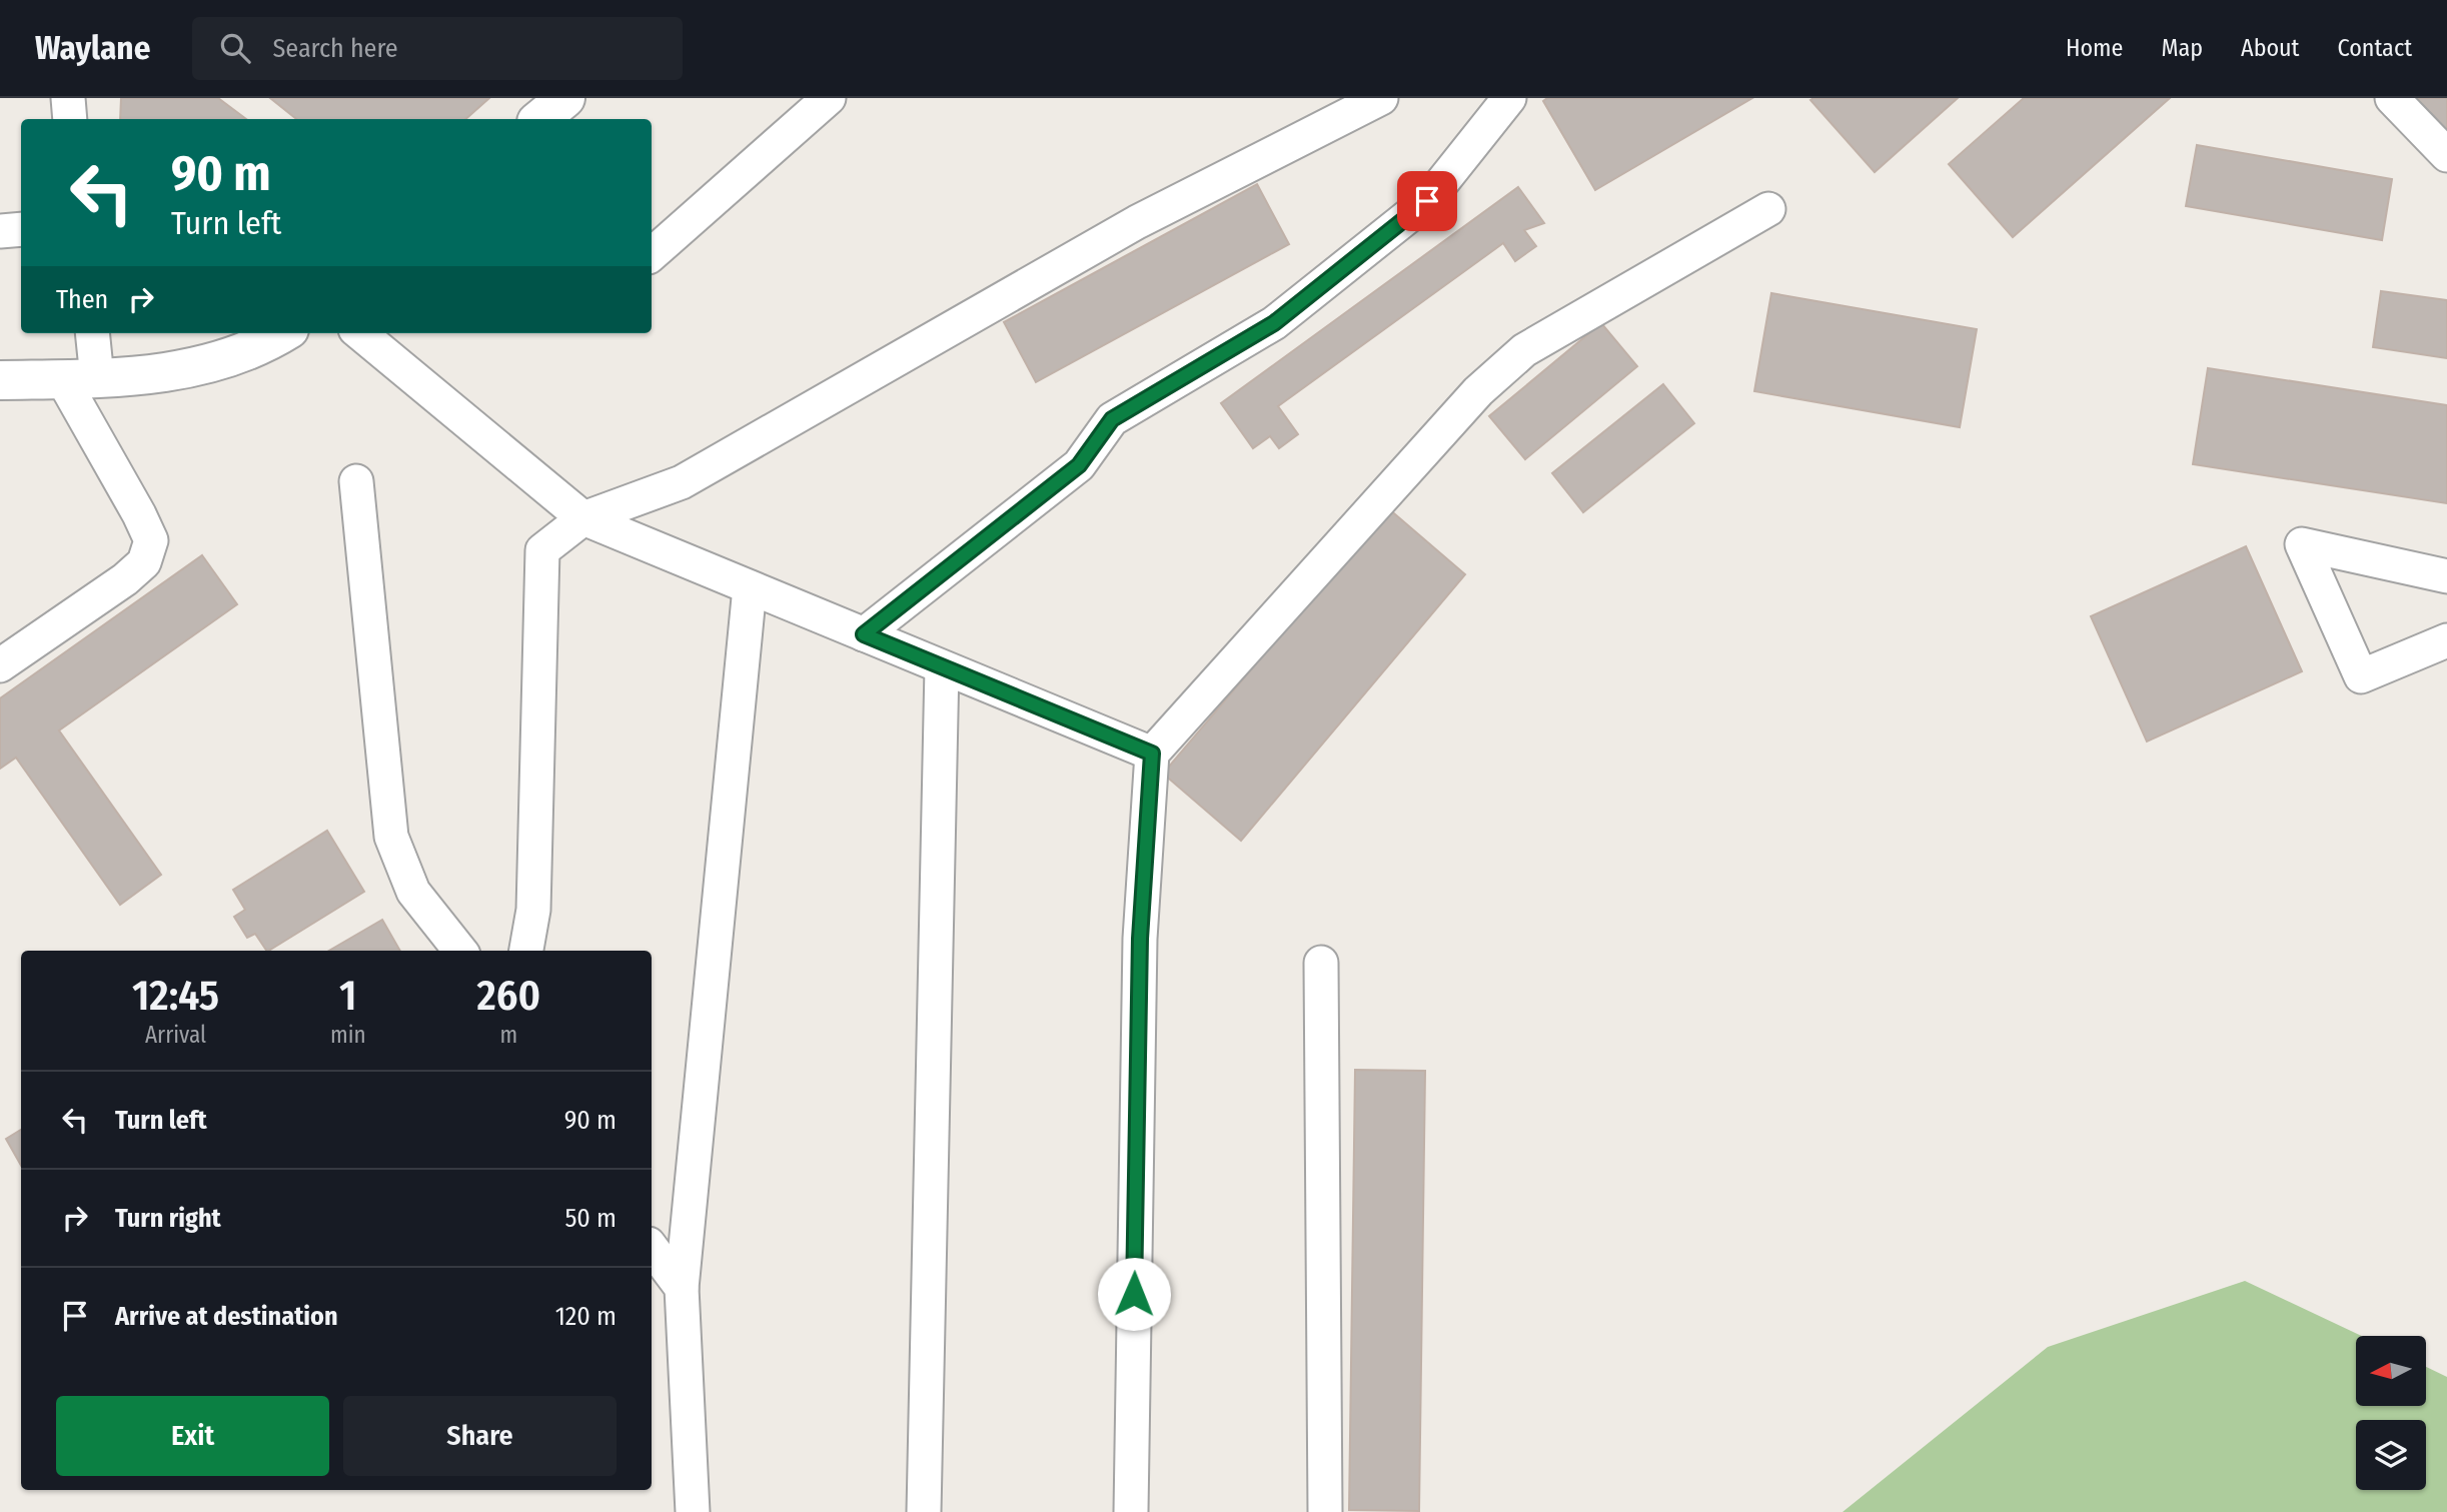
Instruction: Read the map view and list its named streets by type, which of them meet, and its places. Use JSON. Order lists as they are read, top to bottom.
{
  "north": "left",
  "page": {
    "header": "Waylane",
    "search": "Search here",
    "nav": [
      "Home",
      "Map",
      "About",
      "Contact"
    ],
    "turn": ["90 m", "Turn left"],
    "then": "Then",
    "eta": [
      "12:45",
      "Arrival",
      "1",
      "min",
      "260",
      "m"
    ],
    "list": [
      {
        "name": "Turn left",
        "value": "90 m"
      },
      {
        "name": "Turn right",
        "value": "50 m"
      },
      {
        "name": "Arrive at destination",
        "value": "120 m"
      }
    ],
    "buttons": ["Exit", "Share"]
  }
}
